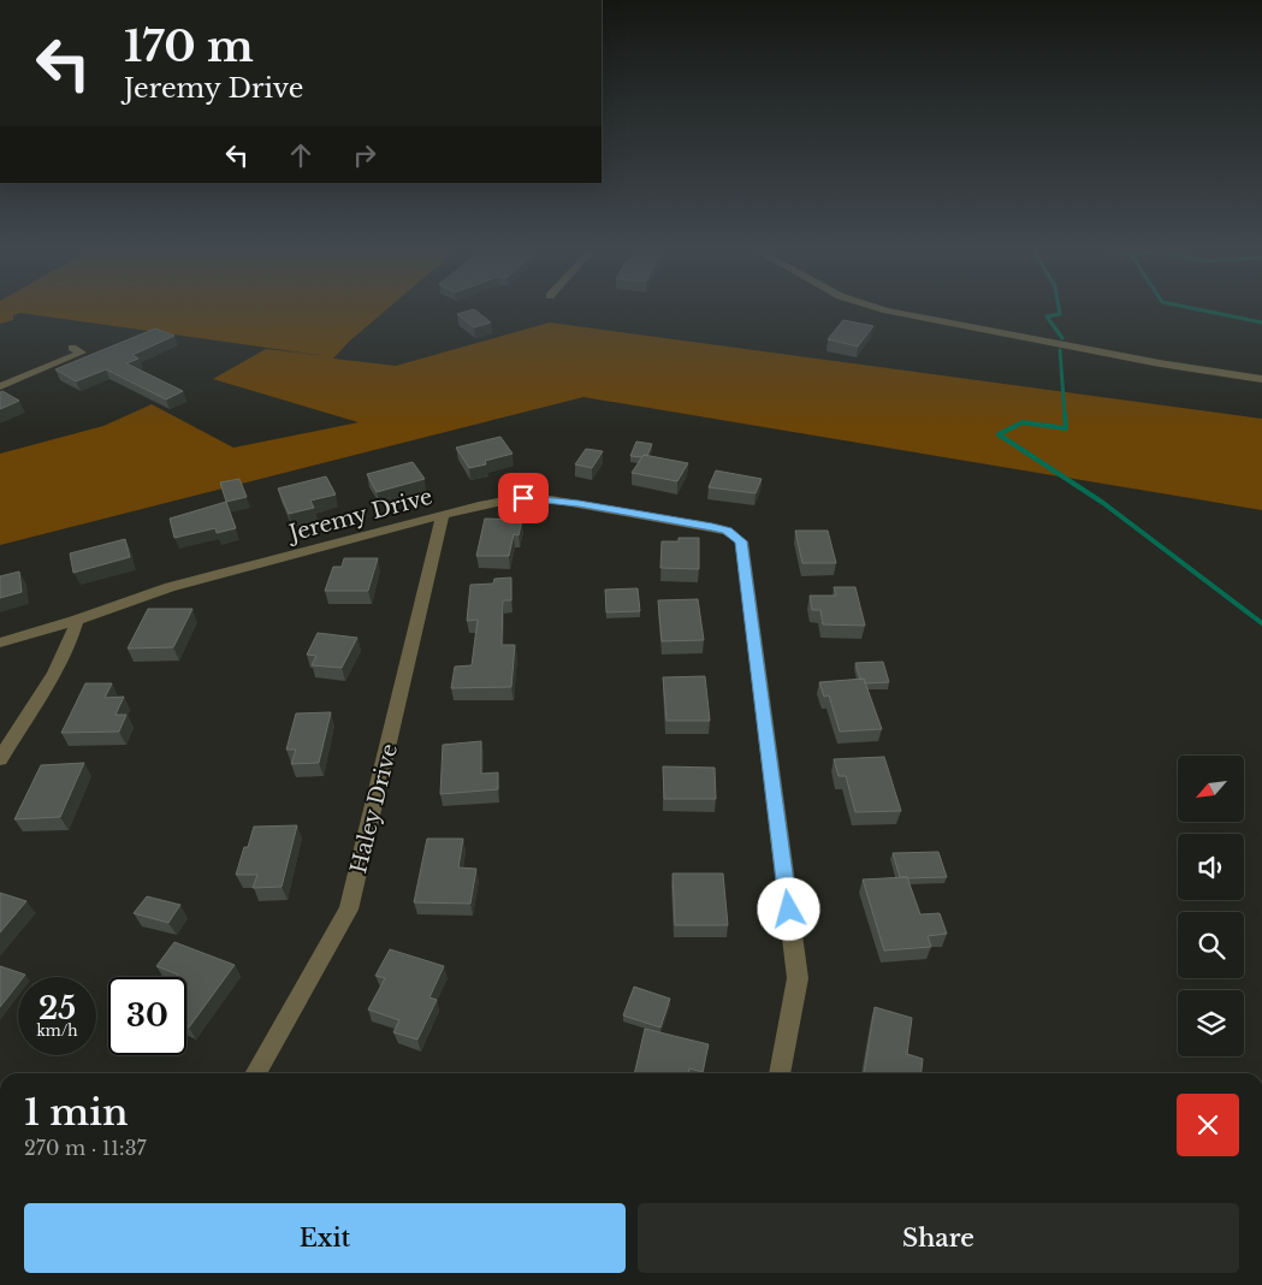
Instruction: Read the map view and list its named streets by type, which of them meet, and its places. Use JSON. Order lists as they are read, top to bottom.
{
  "streets": {
    "street": ["Jeremy Drive", "Haley Drive"]
  },
  "crossings": [
    ["Jeremy Drive", "Haley Drive"]
  ],
  "north": "bottom left",
  "page": {
    "turn": ["170 m", "Jeremy Drive"],
    "speed": "25 km/h",
    "limit": "30",
    "heading": ["1 min", "270 m · 11:37"],
    "buttons": ["Exit", "Share"]
  }
}
